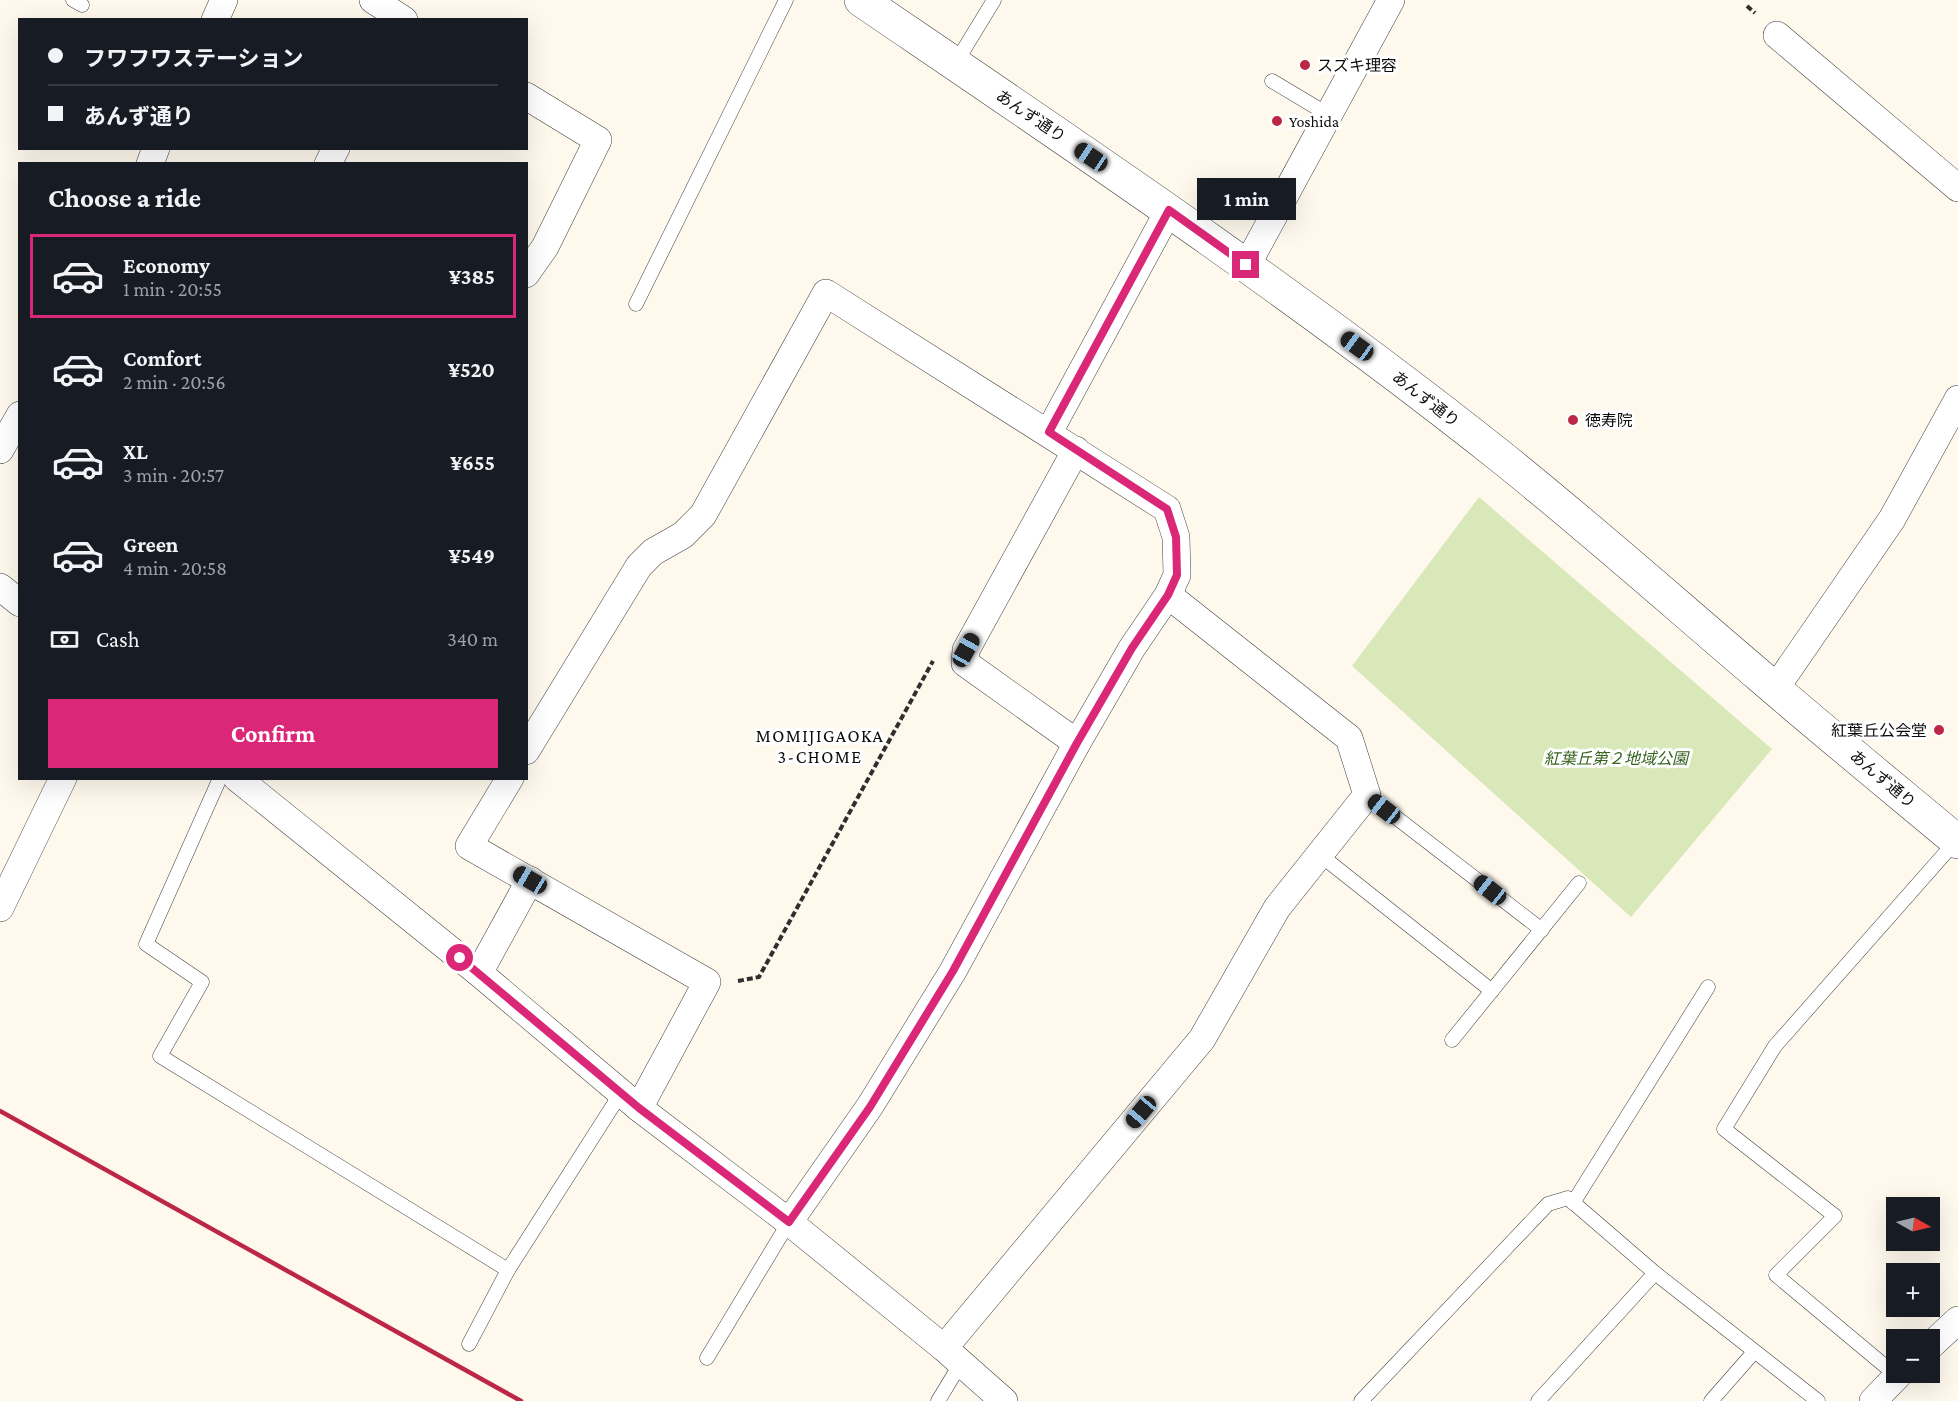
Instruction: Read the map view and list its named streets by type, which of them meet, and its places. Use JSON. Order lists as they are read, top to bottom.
{
  "streets": {
    "street": ["あんず通り"]
  },
  "districts": ["MOMIJIGAOKA 3-CHOME"],
  "parks": ["紅葉丘第２地域公園"],
  "places": [
    "スズキ理容",
    "Yoshida",
    "徳寿院",
    "紅葉丘公会堂"
  ],
  "north": "right",
  "page": {
    "banner": ["フワフワステーション", "あんず通り"],
    "heading": "Choose a ride",
    "bubble": "1 min",
    "list": [
      {
        "name": "Economy",
        "note": "1 min · 20:55",
        "value": "¥385"
      },
      {
        "name": "Comfort",
        "note": "2 min · 20:56",
        "value": "¥520"
      },
      {
        "name": "XL",
        "note": "3 min · 20:57",
        "value": "¥655"
      },
      {
        "name": "Green",
        "note": "4 min · 20:58",
        "value": "¥549"
      }
    ],
    "pay": ["Cash", "340 m"],
    "buttons": "Confirm",
    "map_buttons": ["+", "−"]
  }
}
